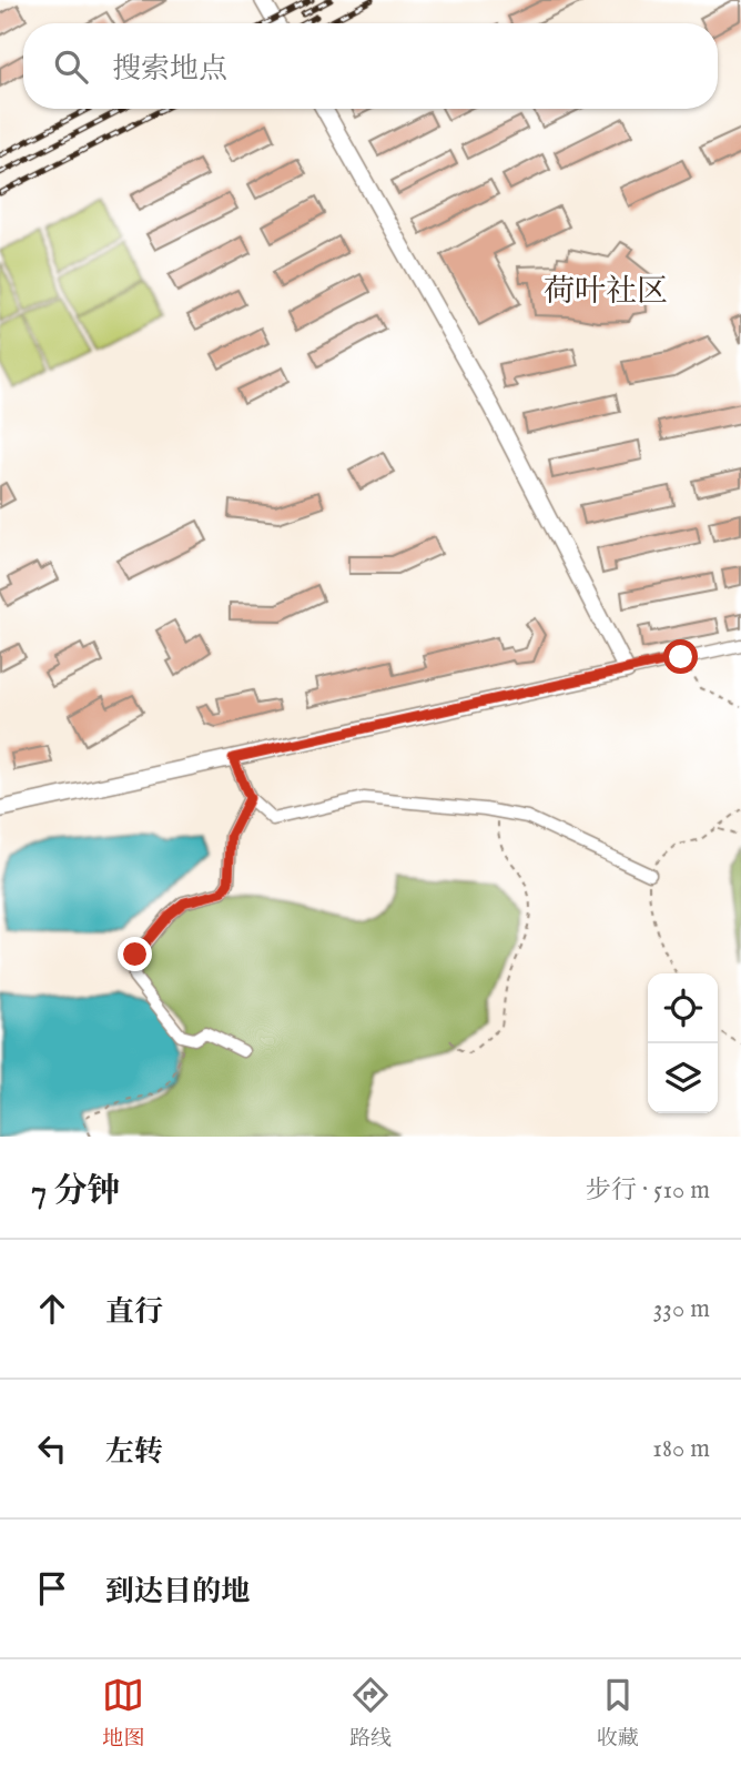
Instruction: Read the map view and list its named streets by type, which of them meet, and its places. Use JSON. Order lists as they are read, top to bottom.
{
  "districts": ["荷叶社区"],
  "page": {
    "search": "搜索地点",
    "heading": ["7 分钟", "步行 · 510 m"],
    "list": [
      ["直行", "330 m"],
      ["左转", "180 m"],
      "到达目的地"
    ],
    "nav": ["地图", "路线", "收藏"]
  }
}
